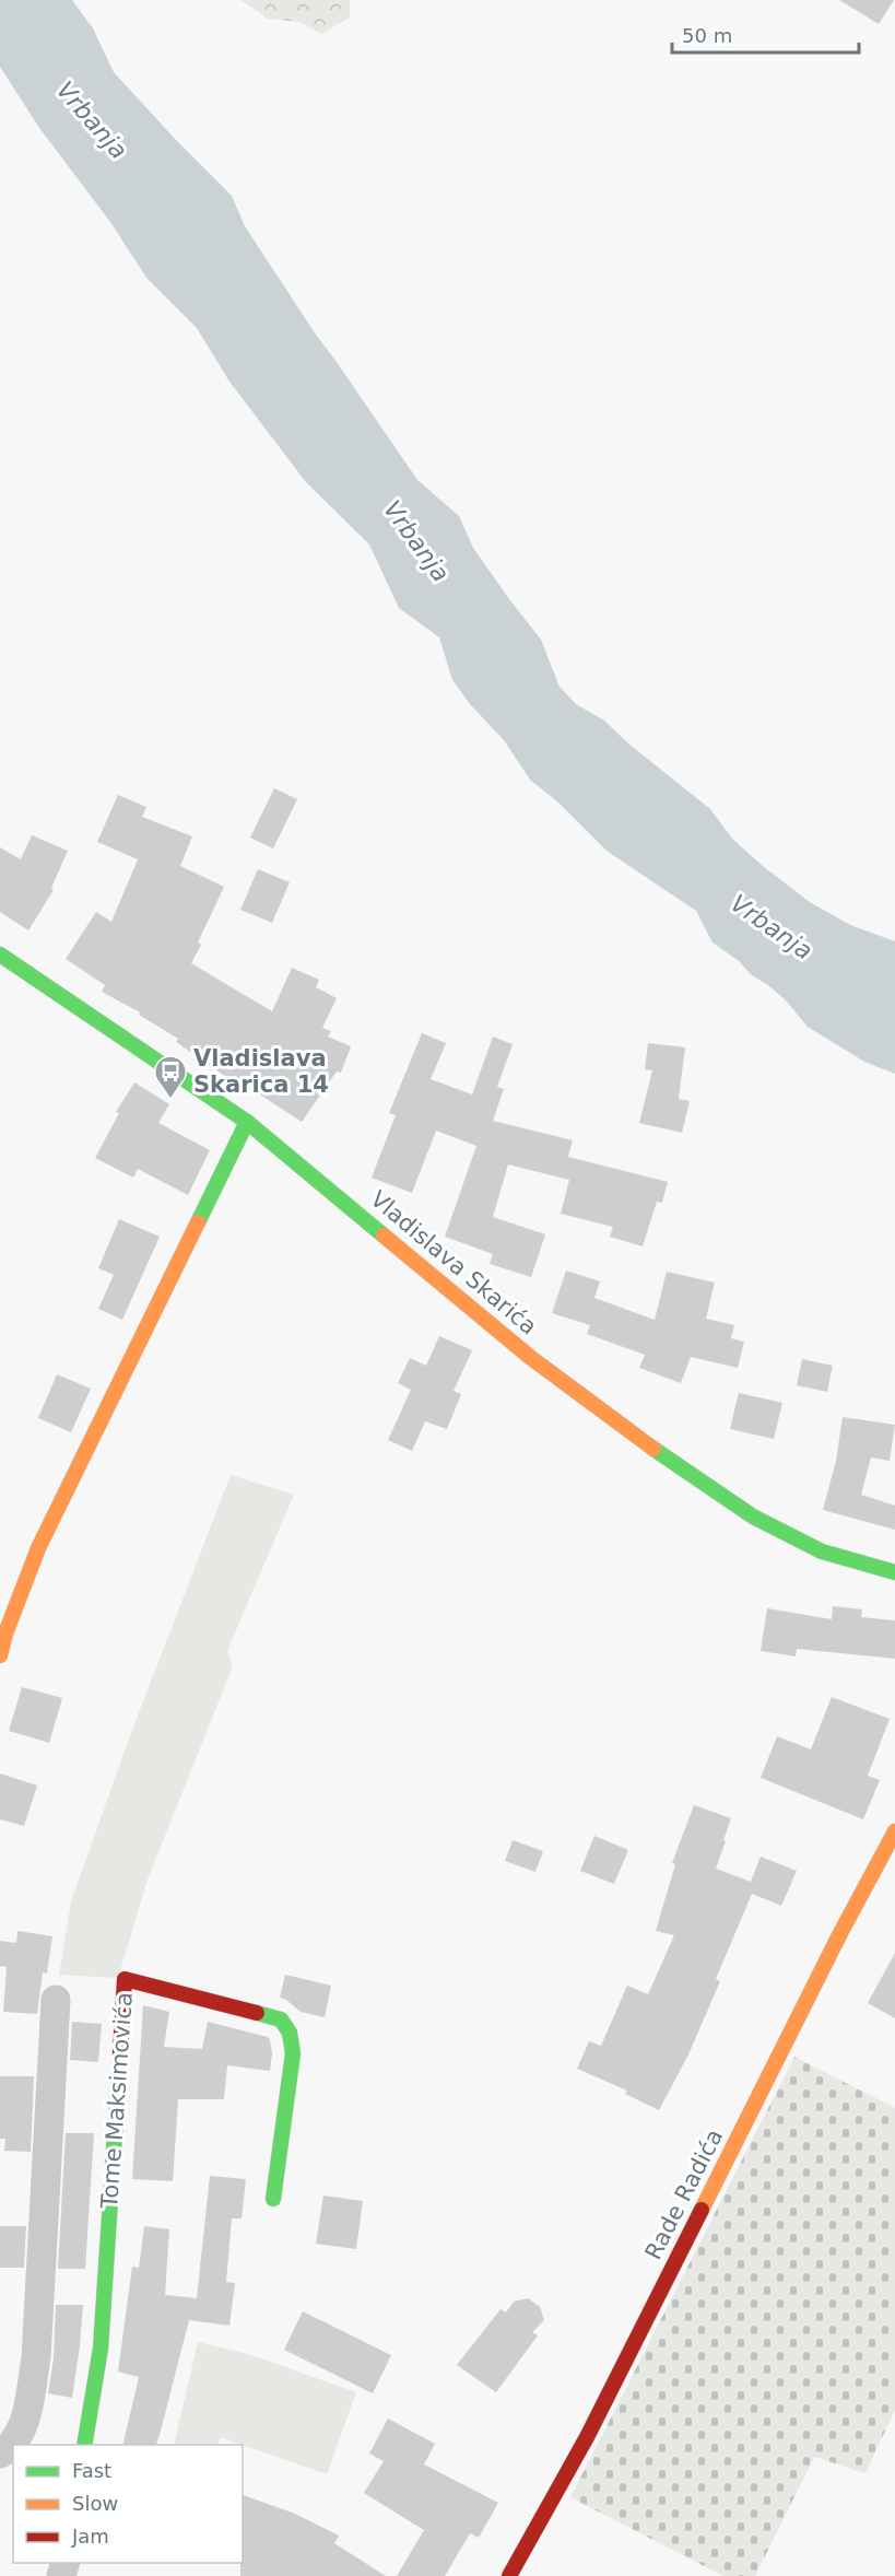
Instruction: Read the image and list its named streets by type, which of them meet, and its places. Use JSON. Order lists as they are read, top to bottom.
{
  "streets": {
    "street": ["Vladislava Skarića", "Tome Maksimovića", "Rade Radića"]
  },
  "water": ["Vrbanja"],
  "places": {
    "bus stop": ["Vladislava Skarica 14"]
  },
  "legend": ["Fast", "Slow", "Jam"],
  "scale_bar": "50 m"
}
